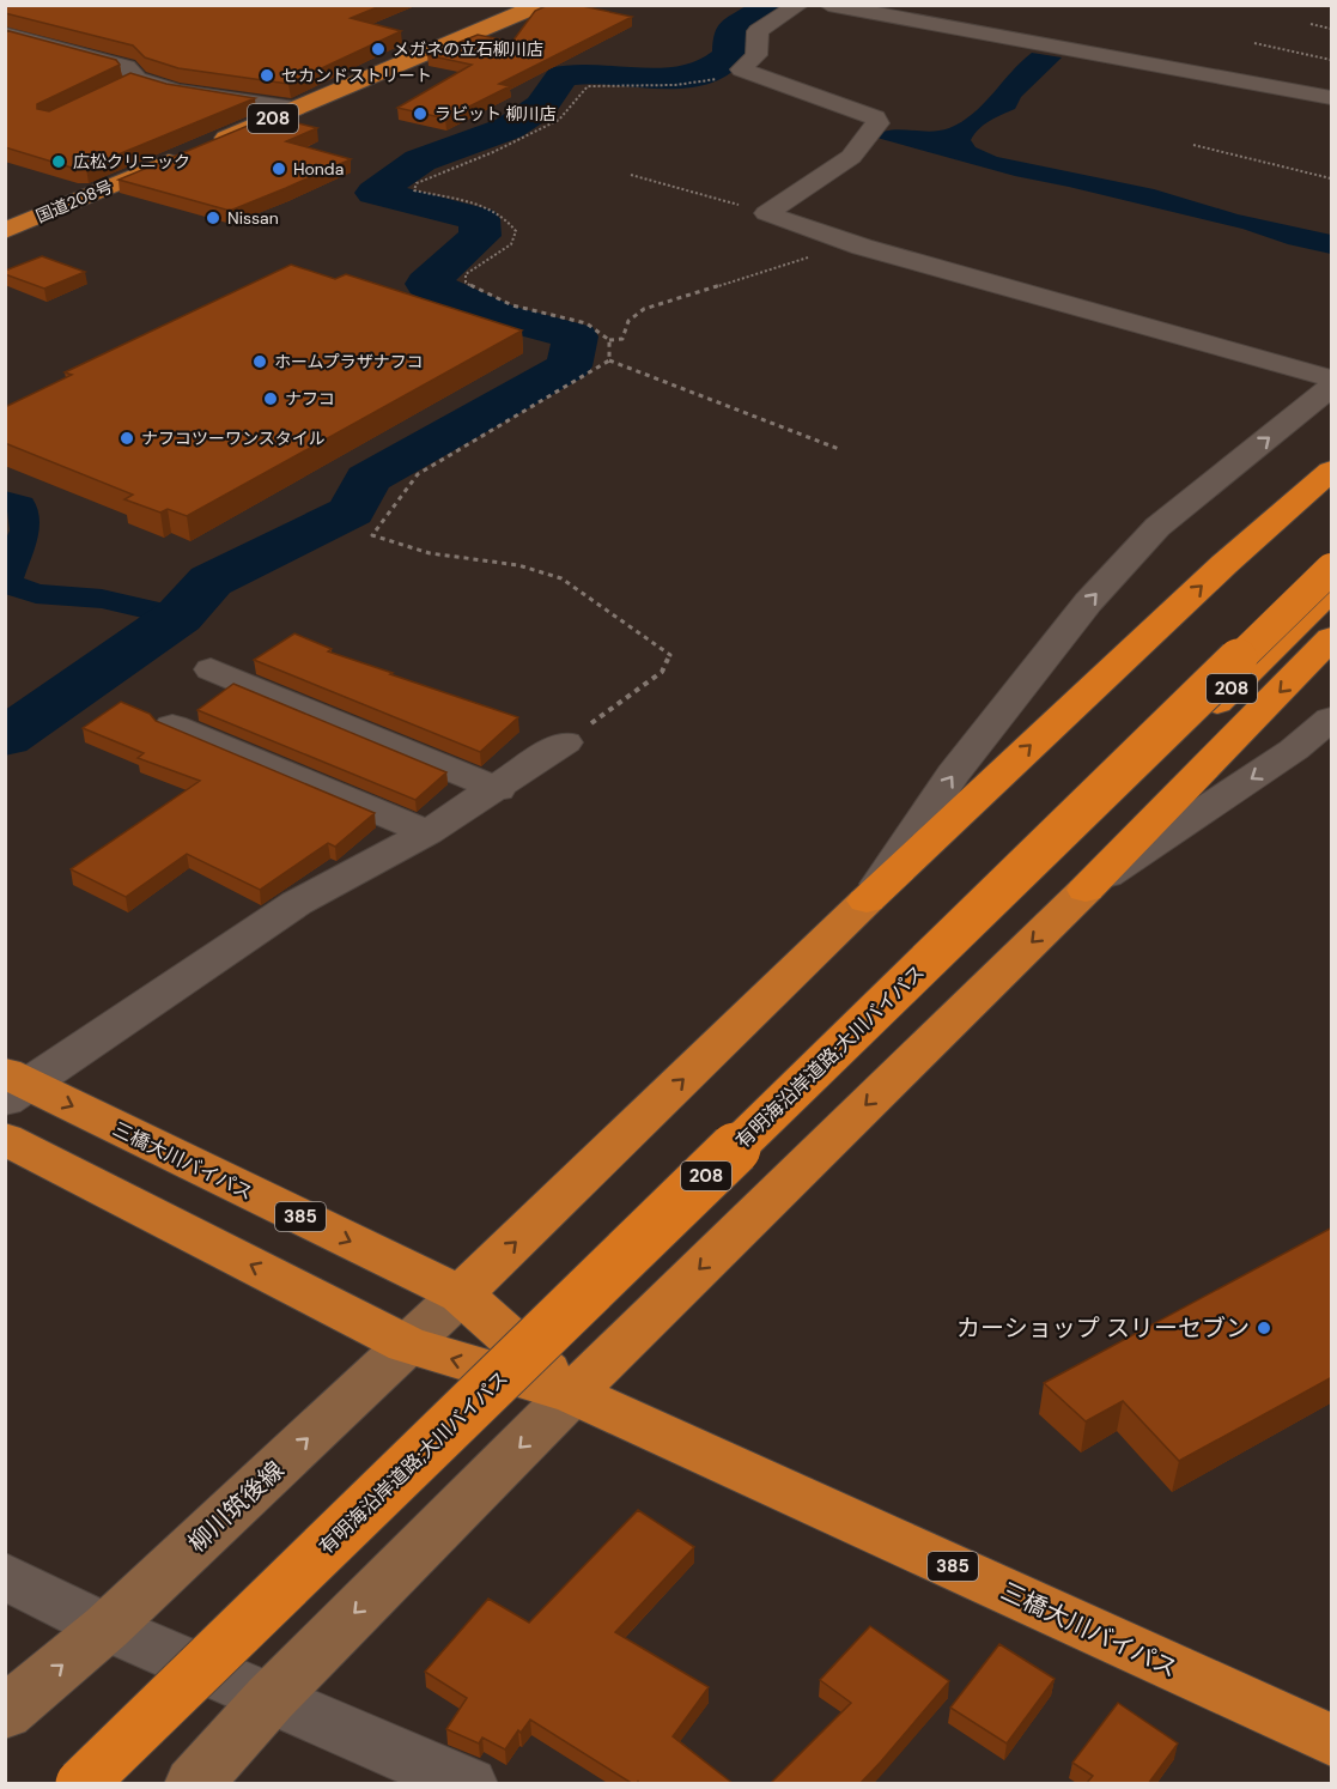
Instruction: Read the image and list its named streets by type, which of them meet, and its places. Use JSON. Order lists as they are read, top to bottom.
{
  "streets": {
    "highway": [
      "208",
      "国道208号",
      "有明海沿岸道路;大川バイパス",
      "三橋大川バイパス",
      "385"
    ],
    "main road": ["柳川筑後線"]
  },
  "crossings": [
    ["三橋大川バイパス", "柳川筑後線"]
  ],
  "places": [
    "メガネの立石柳川店",
    "セカンドストリート",
    "ラビット 柳川店",
    "広松クリニック",
    "Honda",
    "Nissan",
    "ホームプラザナフコ",
    "ナフコ",
    "ナフコツーワンスタイル",
    "カーショップ スリーセブン"
  ]
}
